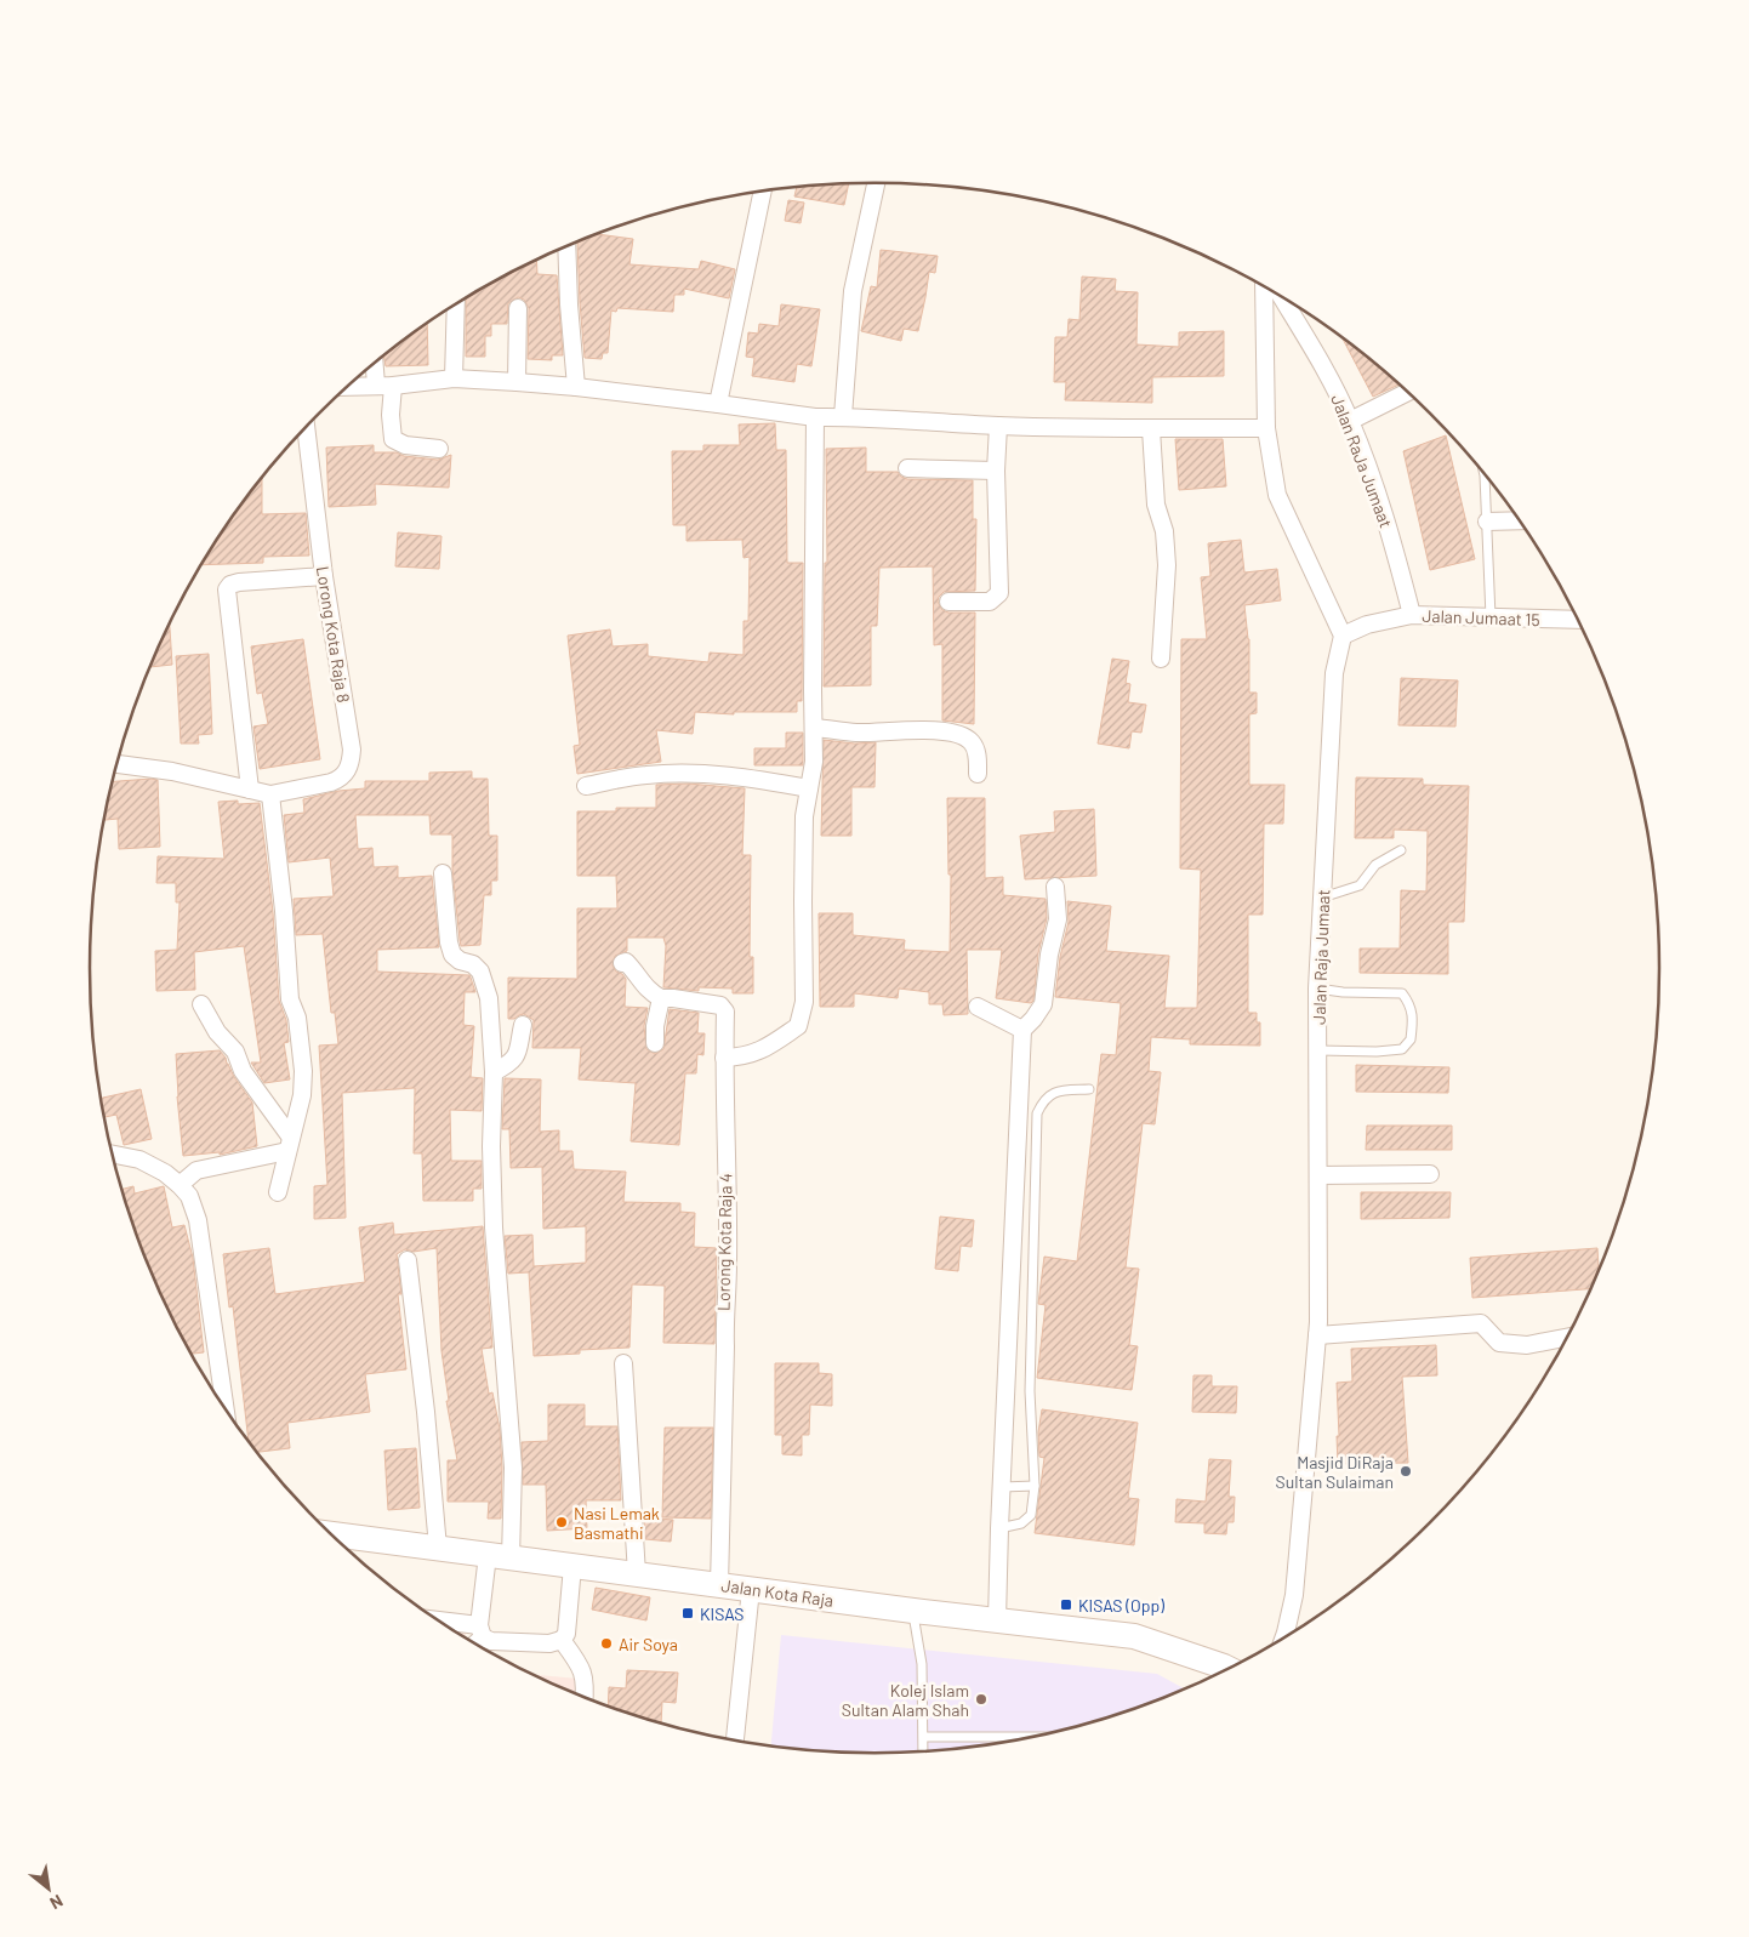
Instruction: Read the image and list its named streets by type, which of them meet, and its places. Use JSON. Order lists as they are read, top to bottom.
{
  "streets": {
    "main road": ["Jalan Kota Raja"],
    "street": [
      "Jalan RaJa Jumaat",
      "Jalan Jumaat 15",
      "Lorong Kota Raja 8",
      "Jalan Raja Jumaat",
      "Lorong Kota Raja 4"
    ]
  },
  "crossings": [
    ["Jalan RaJa Jumaat", "Jalan Jumaat 15"],
    ["Jalan Jumaat 15", "Jalan Raja Jumaat"],
    ["Lorong Kota Raja 4", "Jalan Kota Raja"]
  ],
  "places": {
    "other": [
      "Masjid DiRaja Sultan Sulaiman",
      "Nasi Lemak Basmathi",
      "Air Soya",
      "Kolej Islam Sultan Alam Shah"
    ],
    "transit": ["KISAS (Opp)", "KISAS"]
  },
  "north": "bottom right"
}
